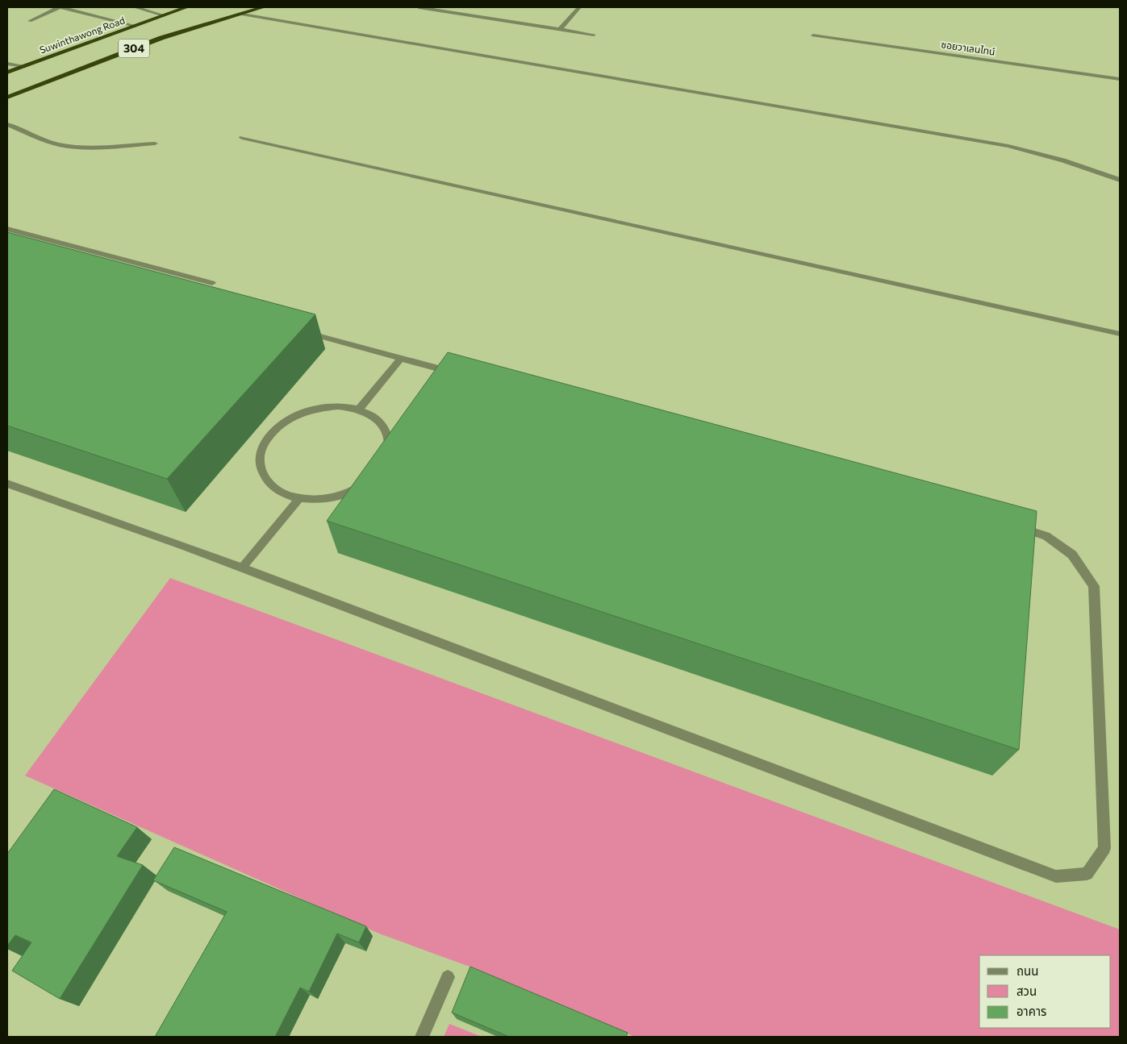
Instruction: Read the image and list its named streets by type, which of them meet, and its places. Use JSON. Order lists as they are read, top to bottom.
{
  "streets": {
    "highway": ["Suwinthawong Road", "304"],
    "street": ["ซอยวาเลนไทน์"]
  },
  "legend": ["ถนน", "สวน", "อาคาร"]
}
